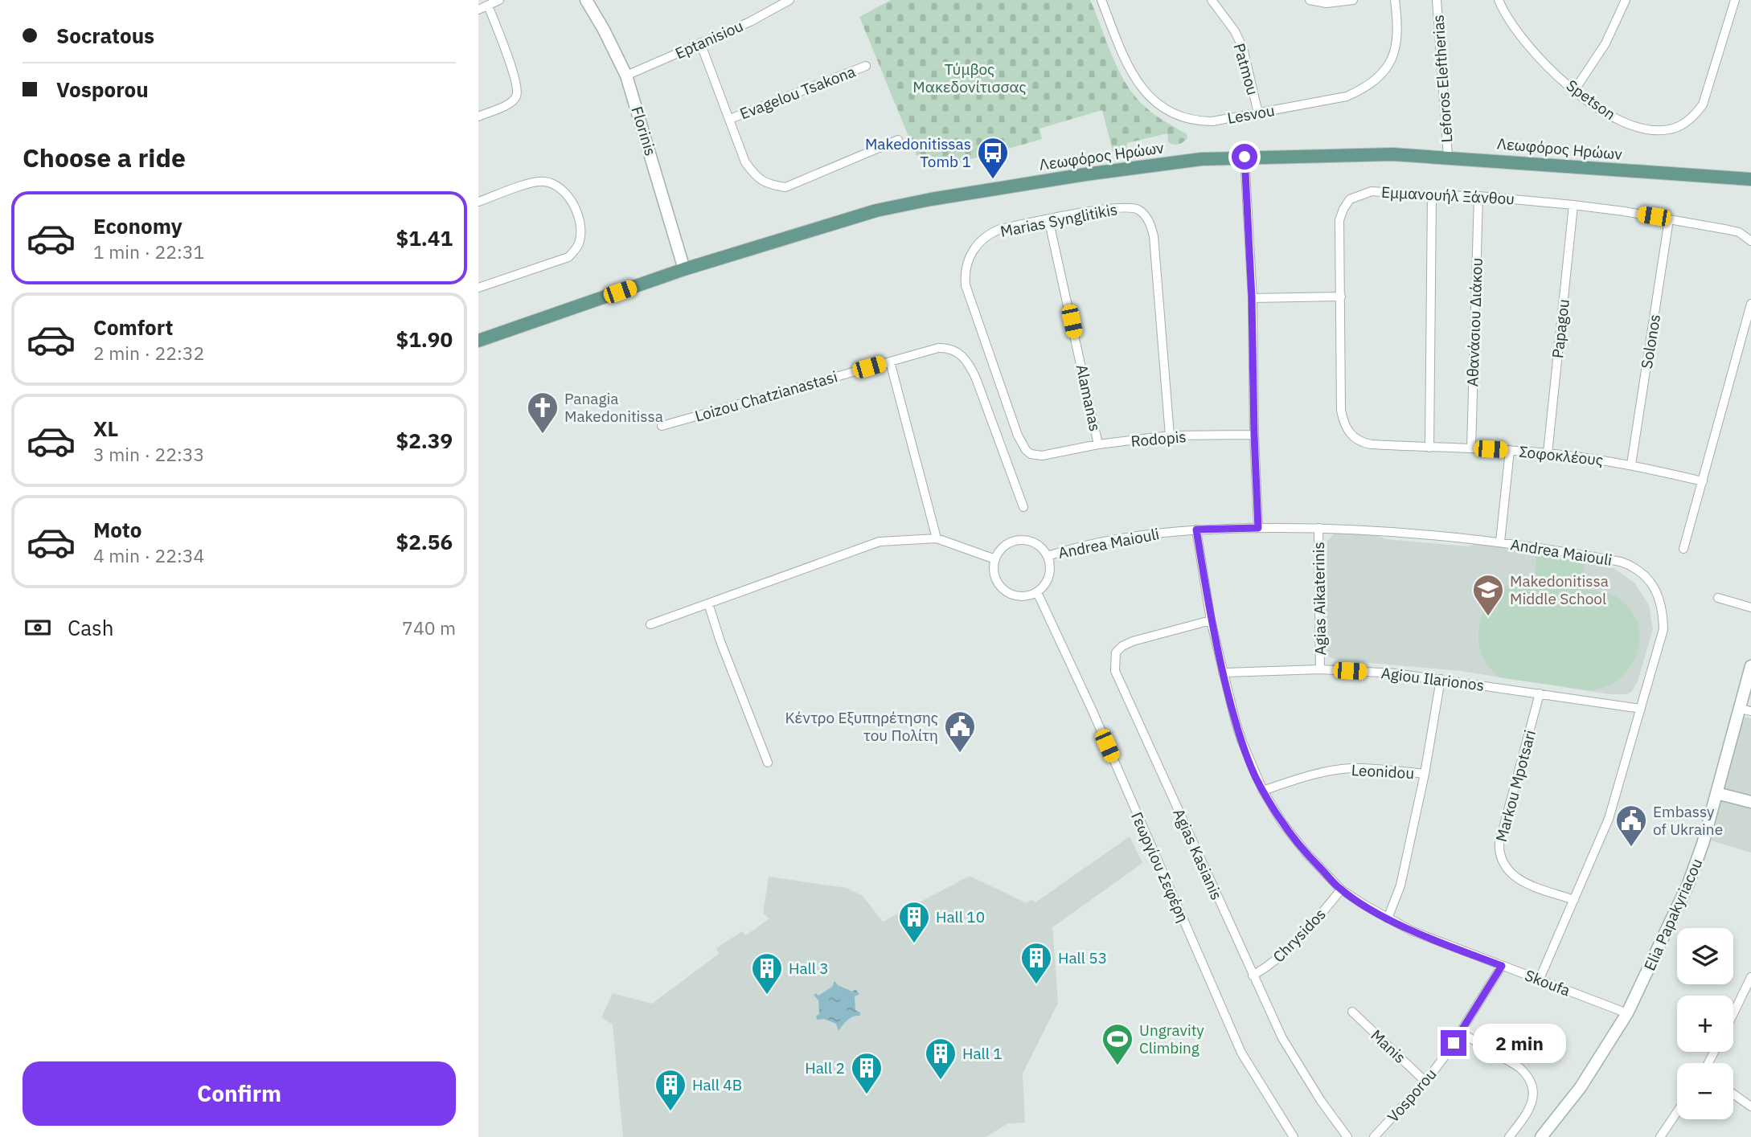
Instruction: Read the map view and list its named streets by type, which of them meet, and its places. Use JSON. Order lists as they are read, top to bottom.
{
  "streets": {
    "main road": ["Florinis", "Λεωφόρος Ηρώων", "Elia Papakyriacou"],
    "street": [
      "Eptanisiou",
      "Patmou",
      "Leforos Eleftherias",
      "Evagelou Tsakona",
      "Spetson",
      "Lesvou",
      "Εμμανουήλ Ξάνθου",
      "Marias Synglitikis",
      "Αθανάσιου Διάκου",
      "Papagou",
      "Solonos",
      "Loizou Chatzianastasi",
      "Alamanas",
      "Rodopis",
      "Σοφοκλέους",
      "Andrea Maiouli",
      "Agias Aikaterinis",
      "Agiou Ilarionos",
      "Leonidou",
      "Markou Mpotsari",
      "Agias Kasianis",
      "Γεωργίου Σεφέρη",
      "Chrysidos",
      "Skoufa",
      "Manis",
      "Vosporou"
    ]
  },
  "crossings": [
    ["Eptanisiou", "Florinis"],
    ["Patmou", "Lesvou"],
    ["Leforos Eleftherias", "Λεωφόρος Ηρώων"],
    ["Florinis", "Λεωφόρος Ηρώων"],
    ["Εμμανουήλ Ξάνθου", "Αθανάσιου Διάκου"],
    ["Εμμανουήλ Ξάνθου", "Papagou"],
    ["Εμμανουήλ Ξάνθου", "Solonos"],
    ["Εμμανουήλ Ξάνθου", "Σοφοκλέους"],
    ["Marias Synglitikis", "Alamanas"],
    ["Marias Synglitikis", "Rodopis"],
    ["Αθανάσιου Διάκου", "Σοφοκλέους"],
    ["Papagou", "Σοφοκλέους"],
    ["Solonos", "Σοφοκλέους"],
    ["Alamanas", "Rodopis"],
    ["Andrea Maiouli", "Agias Aikaterinis"],
    ["Andrea Maiouli", "Agiou Ilarionos"],
    ["Andrea Maiouli", "Markou Mpotsari"],
    ["Andrea Maiouli", "Γεωργίου Σεφέρη"],
    ["Andrea Maiouli", "Skoufa"],
    ["Agias Aikaterinis", "Agiou Ilarionos"],
    ["Agiou Ilarionos", "Markou Mpotsari"],
    ["Agiou Ilarionos", "Skoufa"],
    ["Leonidou", "Skoufa"],
    ["Agias Kasianis", "Chrysidos"],
    ["Agias Kasianis", "Skoufa"],
    ["Elia Papakyriacou", "Skoufa"],
    ["Chrysidos", "Skoufa"],
    ["Skoufa", "Vosporou"],
    ["Manis", "Vosporou"]
  ],
  "parks": ["Τύμβος Μακεδονίτισσας"],
  "places": {
    "bus stop": ["Makedonitissas Tomb 1"],
    "church": ["Panagia Makedonitissa"],
    "school or university": ["Makedonitissa Middle School"],
    "public building": ["Κέντρο Εξυπηρέτησης του Πολίτη", "Embassy of Ukraine"],
    "building": [
      "Hall 10",
      "Hall 53",
      "Hall 3",
      "Hall 1",
      "Hall 2",
      "Hall 4B"
    ],
    "sports": ["Ungravity Climbing"]
  },
  "page": {
    "banner": ["Socratous", "Vosporou"],
    "heading": "Choose a ride",
    "list": [
      {
        "name": "Economy",
        "note": "1 min · 22:31",
        "value": "$1.41"
      },
      {
        "name": "Comfort",
        "note": "2 min · 22:32",
        "value": "$1.90"
      },
      {
        "name": "XL",
        "note": "3 min · 22:33",
        "value": "$2.39"
      },
      {
        "name": "Moto",
        "note": "4 min · 22:34",
        "value": "$2.56"
      }
    ],
    "pay": ["Cash", "740 m"],
    "map_buttons": ["+", "−"],
    "bubble": "2 min",
    "buttons": "Confirm"
  }
}
